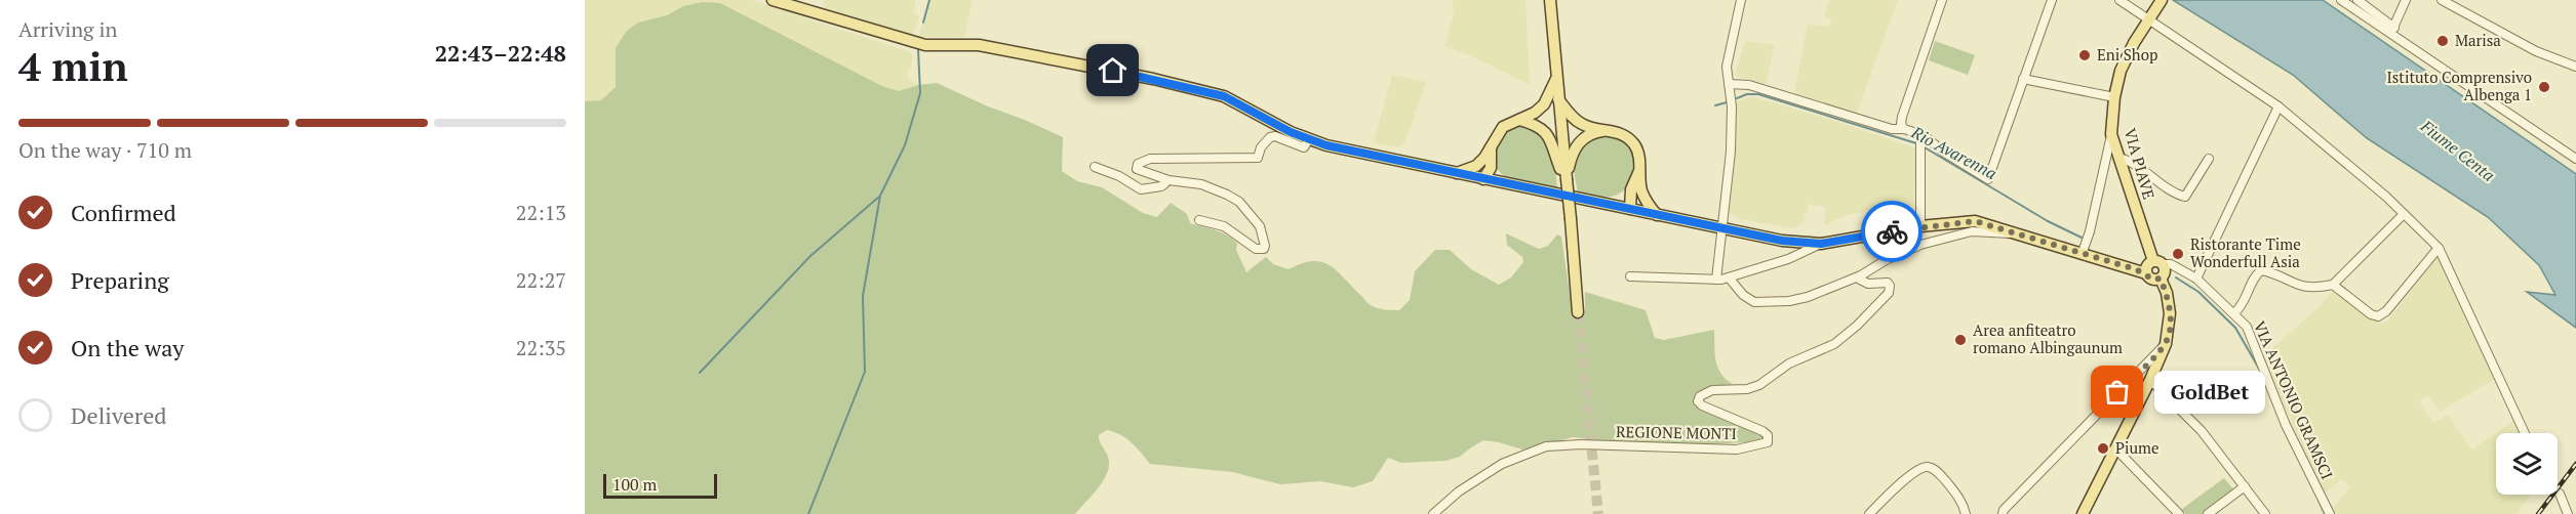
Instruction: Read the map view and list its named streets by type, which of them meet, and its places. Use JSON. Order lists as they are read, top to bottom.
{
  "streets": {
    "main road": ["VIA PIAVE"],
    "street": ["VIA ANTONIO GRAMSCI", "REGIONE MONTI"]
  },
  "crossings": [
    ["VIA PIAVE", "VIA ANTONIO GRAMSCI"]
  ],
  "water": ["Fiume Centa", "Rio Avarenna"],
  "places": [
    "Marisa",
    "Eni Shop",
    "Istituto Comprensivo Albenga 1",
    "Ristorante Time Wonderfull Asia",
    "Area anfiteatro romano Albingaunum",
    "GoldBet",
    "Piume"
  ],
  "scale_bar": "100 m",
  "page": {
    "heading": ["4 min", "Arriving in", "22:43–22:48"],
    "bar": "On the way · 710 m",
    "list": [
      ["Confirmed", "22:13"],
      ["Preparing", "22:27"],
      ["On the way", "22:35"],
      "Delivered"
    ],
    "bubble": "GoldBet",
    "scale": "100 m"
  }
}
